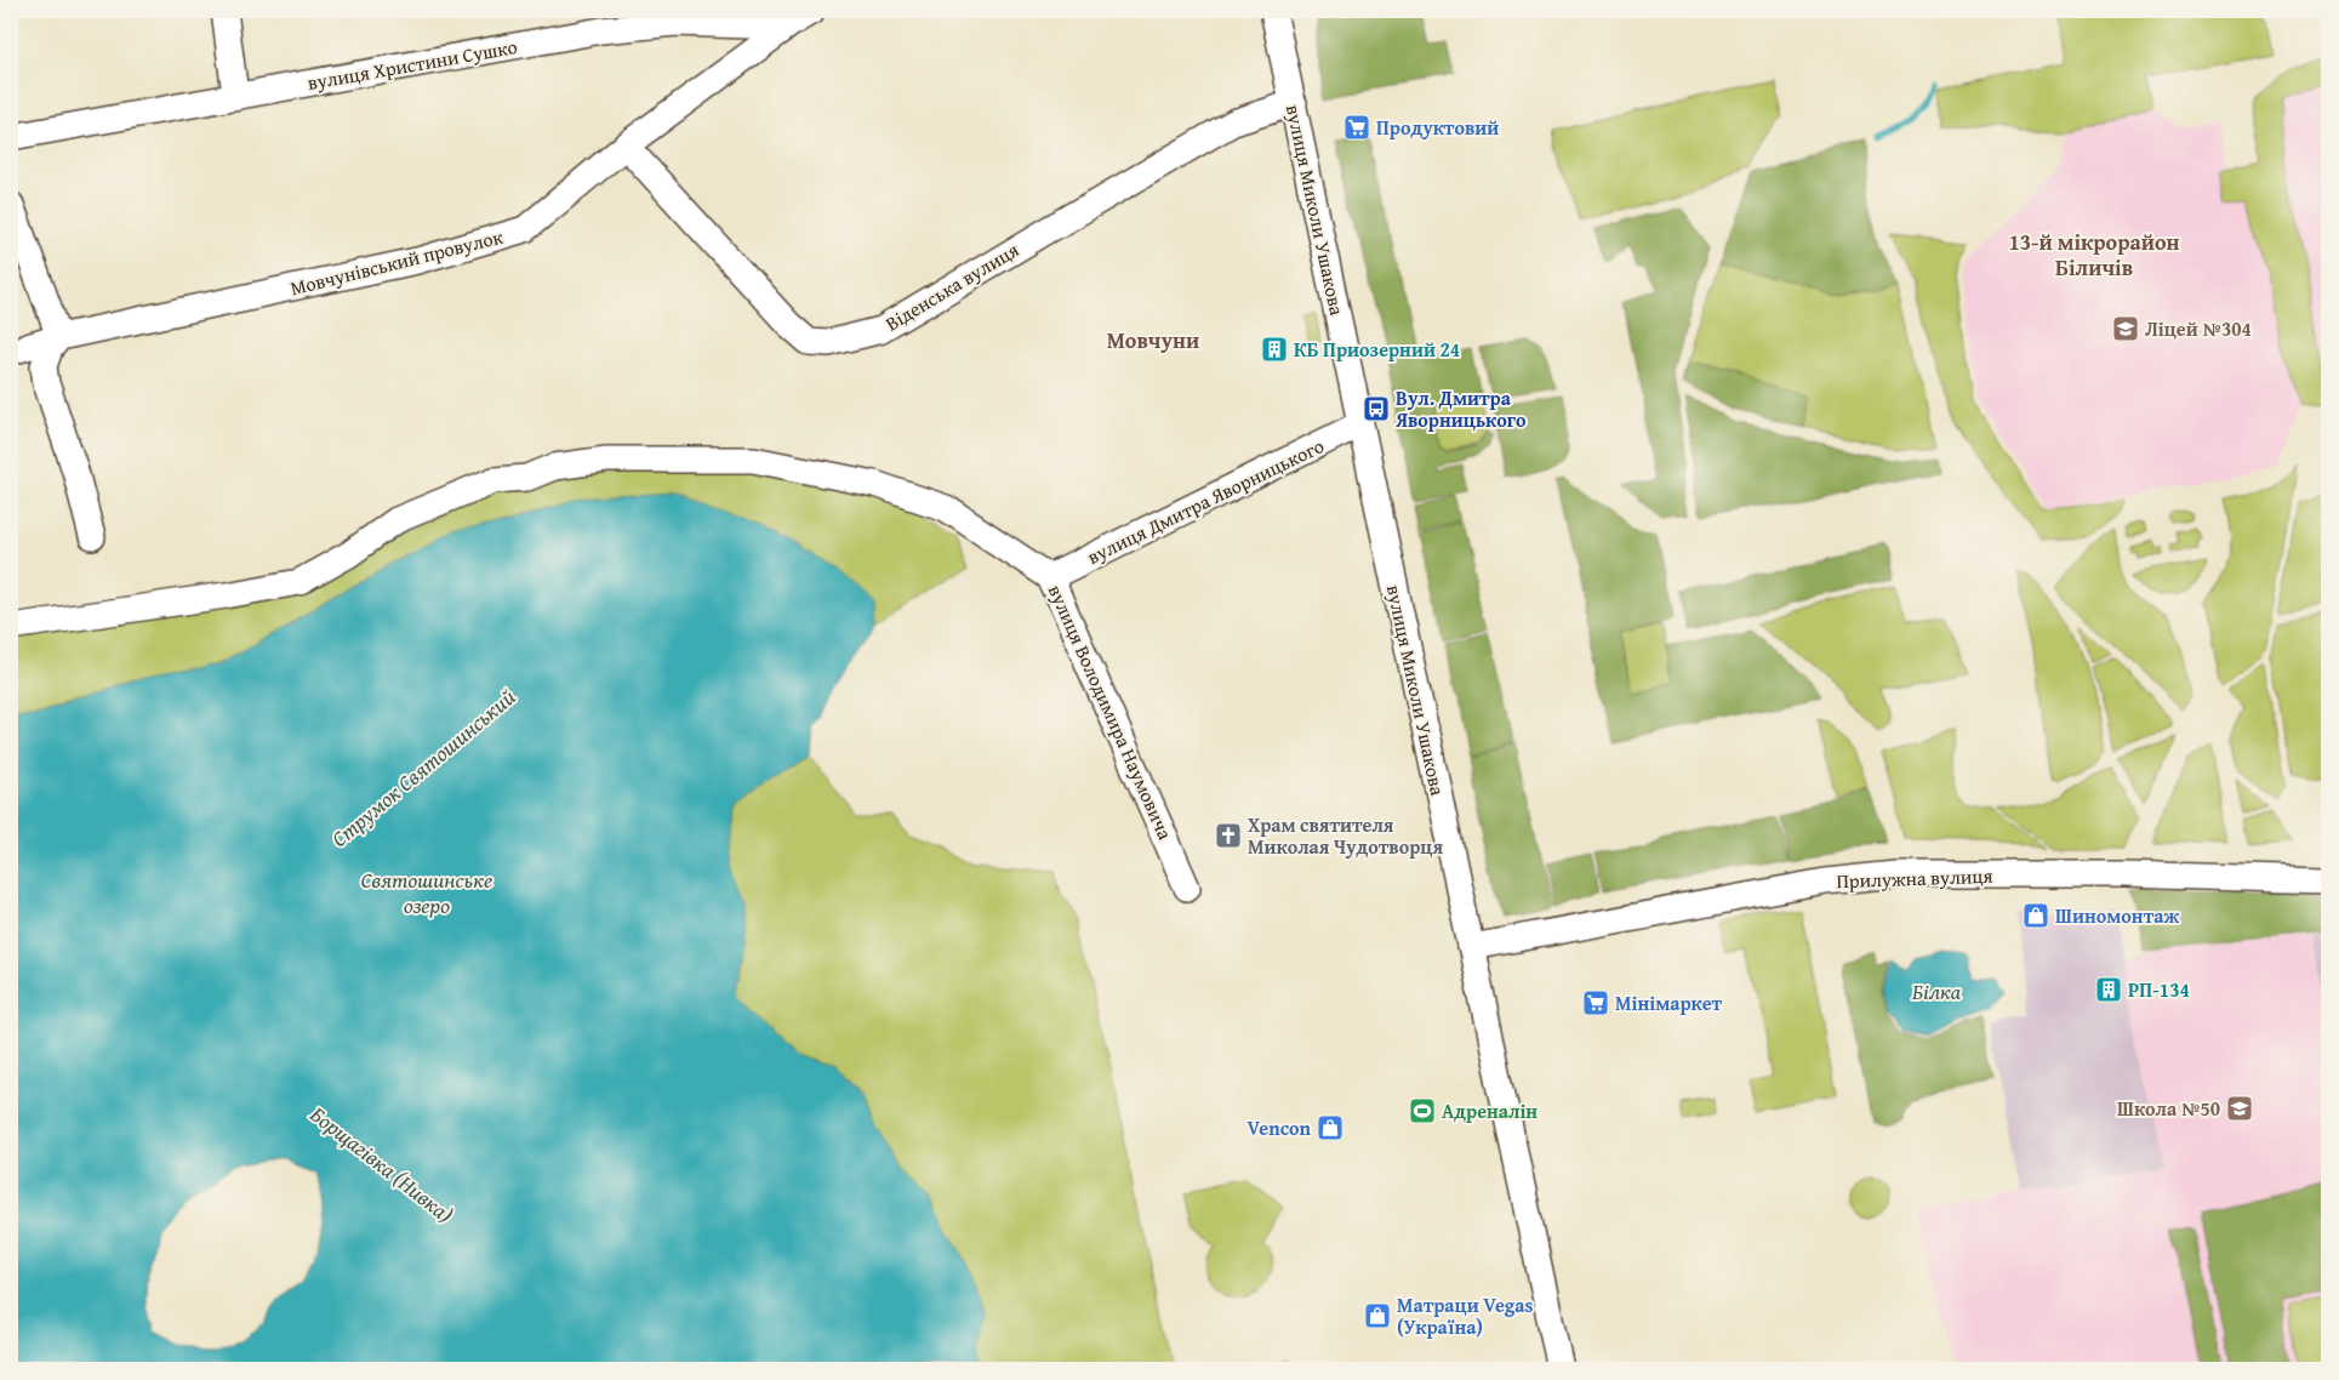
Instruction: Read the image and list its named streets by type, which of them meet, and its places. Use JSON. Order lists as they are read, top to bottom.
{
  "streets": {
    "street": [
      "вулиця Христини Сушко",
      "вулиця Миколи Ушакова",
      "Мовчунівський провулок",
      "Віденська вулиця",
      "вулиця Дмитра Яворницького",
      "вулиця Володимира Наумовича",
      "Прилужна вулиця"
    ]
  },
  "crossings": [
    ["вулиця Христини Сушко", "Мовчунівський провулок"],
    ["вулиця Миколи Ушакова", "Віденська вулиця"],
    ["вулиця Миколи Ушакова", "вулиця Дмитра Яворницького"],
    ["вулиця Миколи Ушакова", "Прилужна вулиця"],
    ["Мовчунівський провулок", "Віденська вулиця"],
    ["вулиця Дмитра Яворницького", "вулиця Володимира Наумовича"]
  ],
  "districts": ["13-й мікрорайон Біличів", "Мовчуни"],
  "water": [
    "Струмок Святошинський",
    "Святошинське озеро",
    "Білка",
    "Борщагівка (Нивка)"
  ],
  "places": {
    "supermarket": ["Продуктовий", "Мінімаркет"],
    "school or university": ["Ліцей №304", "Школа №50"],
    "building": ["КБ Приозерний 24", "РП-134"],
    "bus stop": ["Вул. Дмитра Яворницького"],
    "church": ["Храм святителя Миколая Чудотворця"],
    "shop": ["Шиномонтаж", "Vencon", "Матраци Vegas (Україна)"],
    "sports": ["Адреналін"]
  }
}
